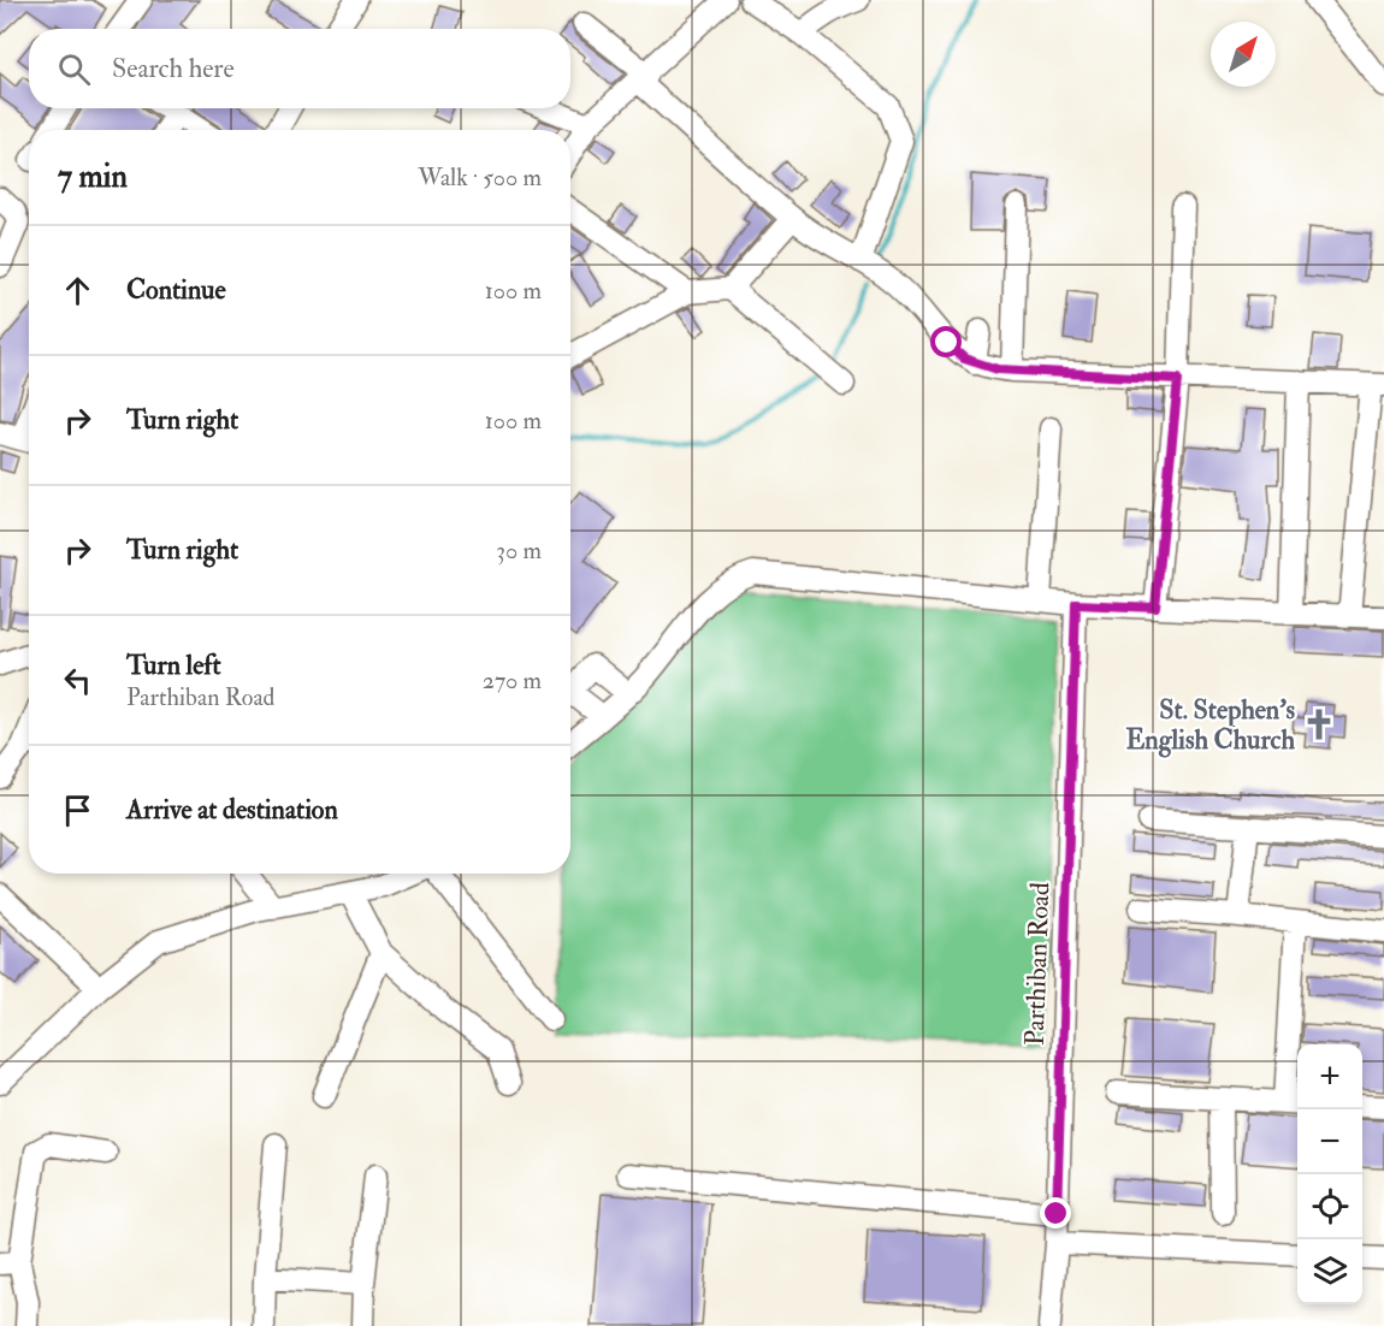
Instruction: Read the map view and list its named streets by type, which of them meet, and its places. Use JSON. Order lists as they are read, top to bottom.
{
  "streets": {
    "street": ["Parthiban Road"]
  },
  "places": {
    "church": ["St. Stephen's English Church"]
  },
  "north": "top right",
  "page": {
    "search": "Search here",
    "heading": ["7 min", "Walk · 500 m"],
    "list": [
      ["Continue", "100 m"],
      ["Turn right", "100 m"],
      ["Turn right", "30 m"],
      ["Turn left", "Parthiban Road", "270 m"],
      "Arrive at destination"
    ],
    "map_buttons": ["+", "−"]
  }
}
